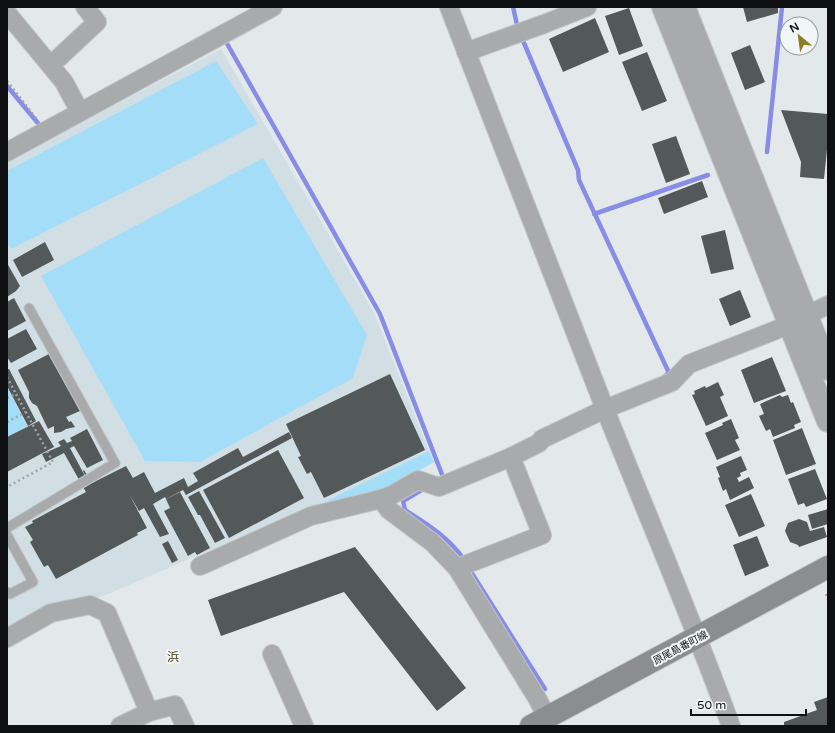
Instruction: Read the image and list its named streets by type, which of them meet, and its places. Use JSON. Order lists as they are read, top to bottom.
{
  "streets": {
    "main road": ["原尾島番町線"]
  },
  "districts": ["浜"],
  "scale_bar": "50 m",
  "north": "top left"
}
